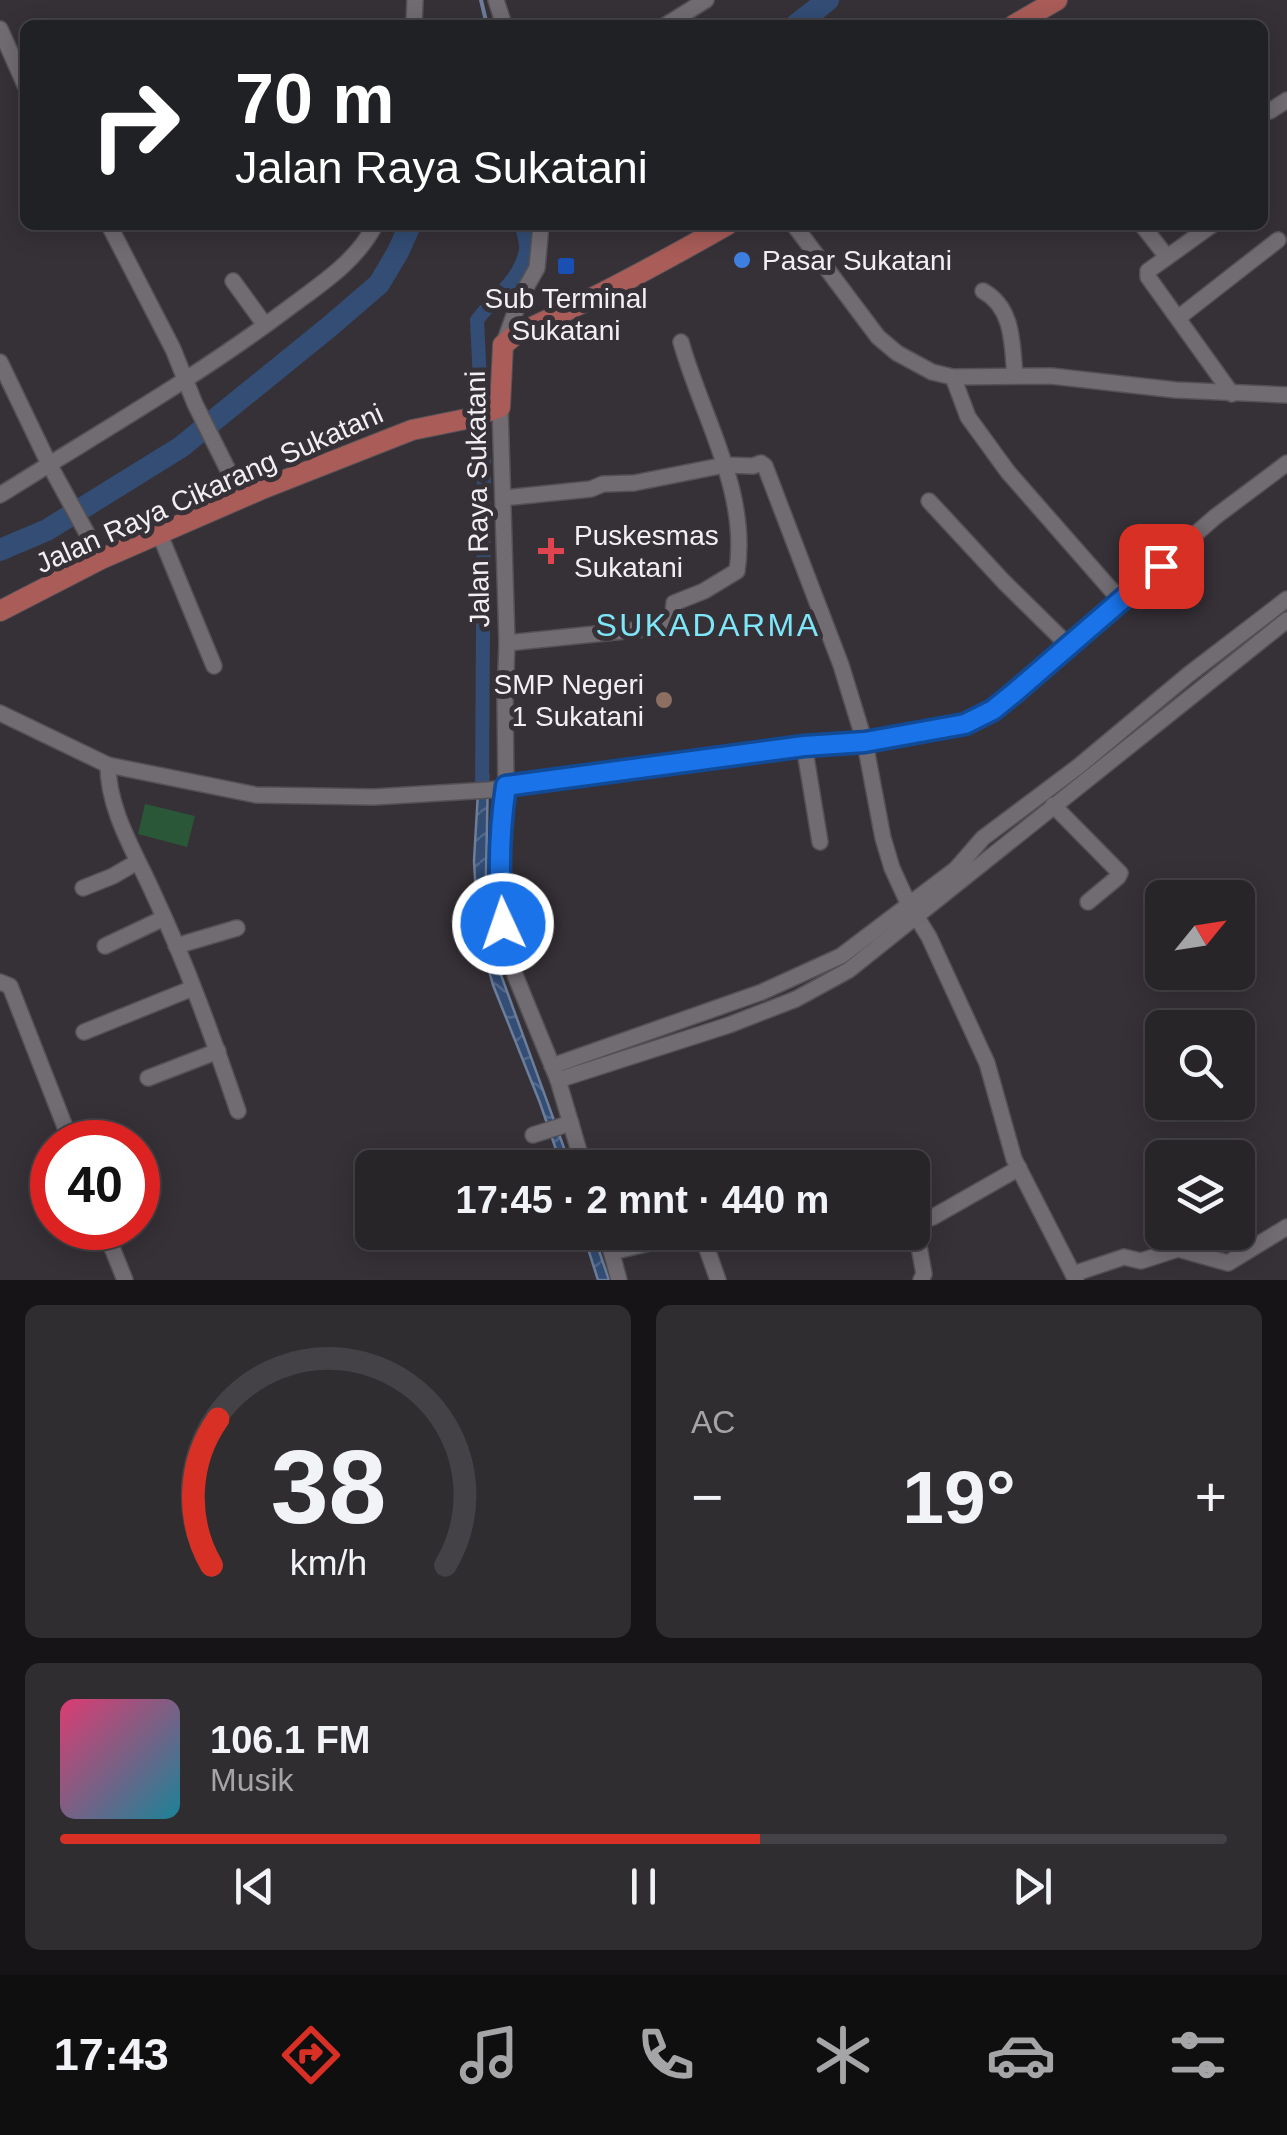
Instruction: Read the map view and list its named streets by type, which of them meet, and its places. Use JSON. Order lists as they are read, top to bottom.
{
  "streets": {
    "main road": ["Jalan Raya Cikarang Sukatani", "Jalan Raya Sukatani"]
  },
  "crossings": [
    ["Jalan Raya Cikarang Sukatani", "Jalan Raya Sukatani"]
  ],
  "districts": ["SUKADARMA"],
  "places": {
    "other": ["Pasar Sukatani", "SMP Negeri 1 Sukatani"],
    "transit": ["Sub Terminal Sukatani"],
    "health": ["Puskesmas Sukatani"]
  },
  "north": "top right",
  "page": {
    "turn": ["70 m", "Jalan Raya Sukatani"],
    "limit": "40",
    "trip": "17:45 · 2 mnt · 440 m",
    "tile": "AC",
    "heat": ["−", "19°", "+"],
    "song": ["106.1 FM", "Musik"],
    "tabs": "17:43",
    "gauge": ["38", "km/h"]
  }
}
